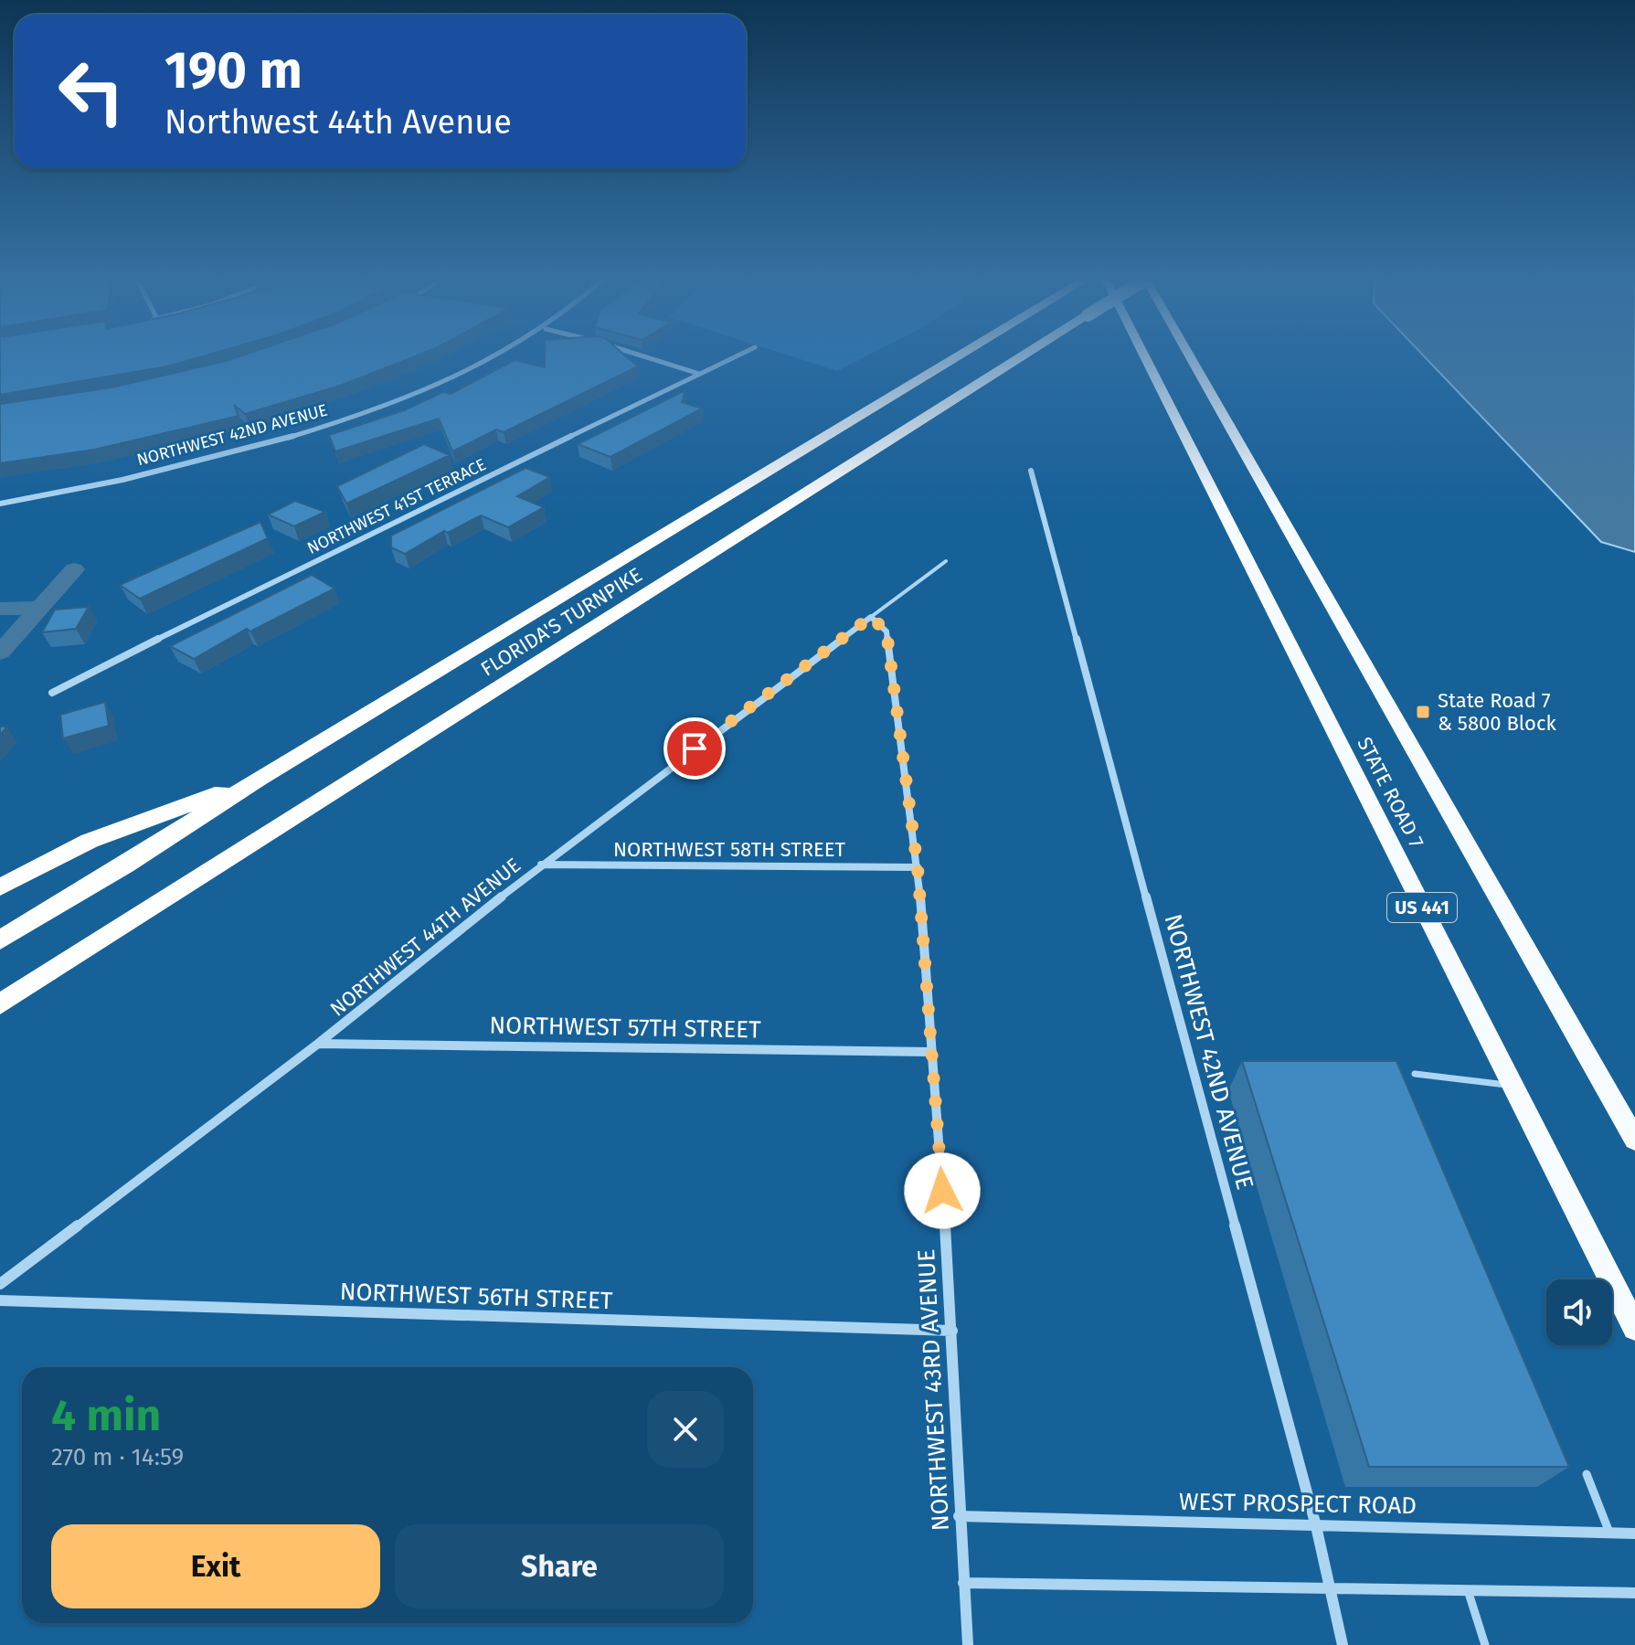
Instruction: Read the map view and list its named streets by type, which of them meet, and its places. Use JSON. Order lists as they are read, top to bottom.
{
  "streets": {
    "highway": ["FLORIDA'S TURNPIKE"],
    "main road": ["STATE ROAD 7", "US 441"],
    "street": [
      "NORTHWEST 42ND AVENUE",
      "NORTHWEST 41ST TERRACE",
      "NORTHWEST 58TH STREET",
      "NORTHWEST 44TH AVENUE",
      "NORTHWEST 57TH STREET",
      "NORTHWEST 56TH STREET",
      "NORTHWEST 43RD AVENUE",
      "WEST PROSPECT ROAD"
    ]
  },
  "crossings": [
    ["NORTHWEST 42ND AVENUE", "WEST PROSPECT ROAD"],
    ["NORTHWEST 58TH STREET", "NORTHWEST 44TH AVENUE"],
    ["NORTHWEST 58TH STREET", "NORTHWEST 43RD AVENUE"],
    ["NORTHWEST 44TH AVENUE", "NORTHWEST 57TH STREET"],
    ["NORTHWEST 44TH AVENUE", "NORTHWEST 43RD AVENUE"],
    ["NORTHWEST 57TH STREET", "NORTHWEST 43RD AVENUE"],
    ["NORTHWEST 56TH STREET", "NORTHWEST 43RD AVENUE"],
    ["NORTHWEST 43RD AVENUE", "WEST PROSPECT ROAD"]
  ],
  "places": {
    "transit": ["State Road 7 & 5800 Block"]
  },
  "page": {
    "turn": ["190 m", "Northwest 44th Avenue"],
    "heading": ["4 min", "270 m · 14:59"],
    "buttons": ["Exit", "Share"]
  }
}
